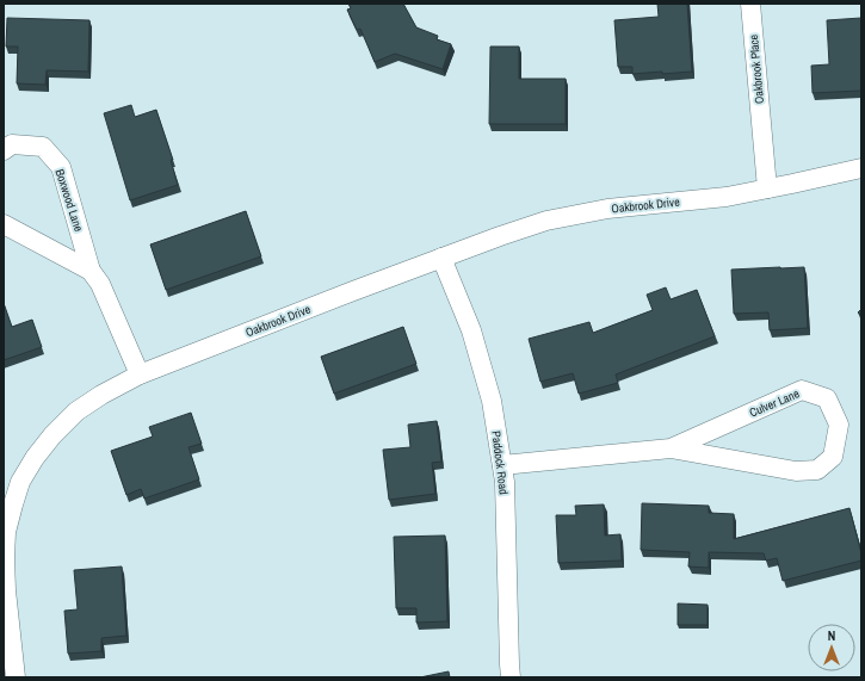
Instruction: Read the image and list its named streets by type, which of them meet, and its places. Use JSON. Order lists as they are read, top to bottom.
{
  "streets": {
    "street": [
      "Oakbrook Place",
      "Boxwood Lane",
      "Oakbrook Drive",
      "Culver Lane",
      "Paddock Road"
    ]
  },
  "crossings": [
    ["Oakbrook Place", "Oakbrook Drive"],
    ["Boxwood Lane", "Oakbrook Drive"],
    ["Oakbrook Drive", "Paddock Road"],
    ["Culver Lane", "Paddock Road"]
  ],
  "north": "top"
}
